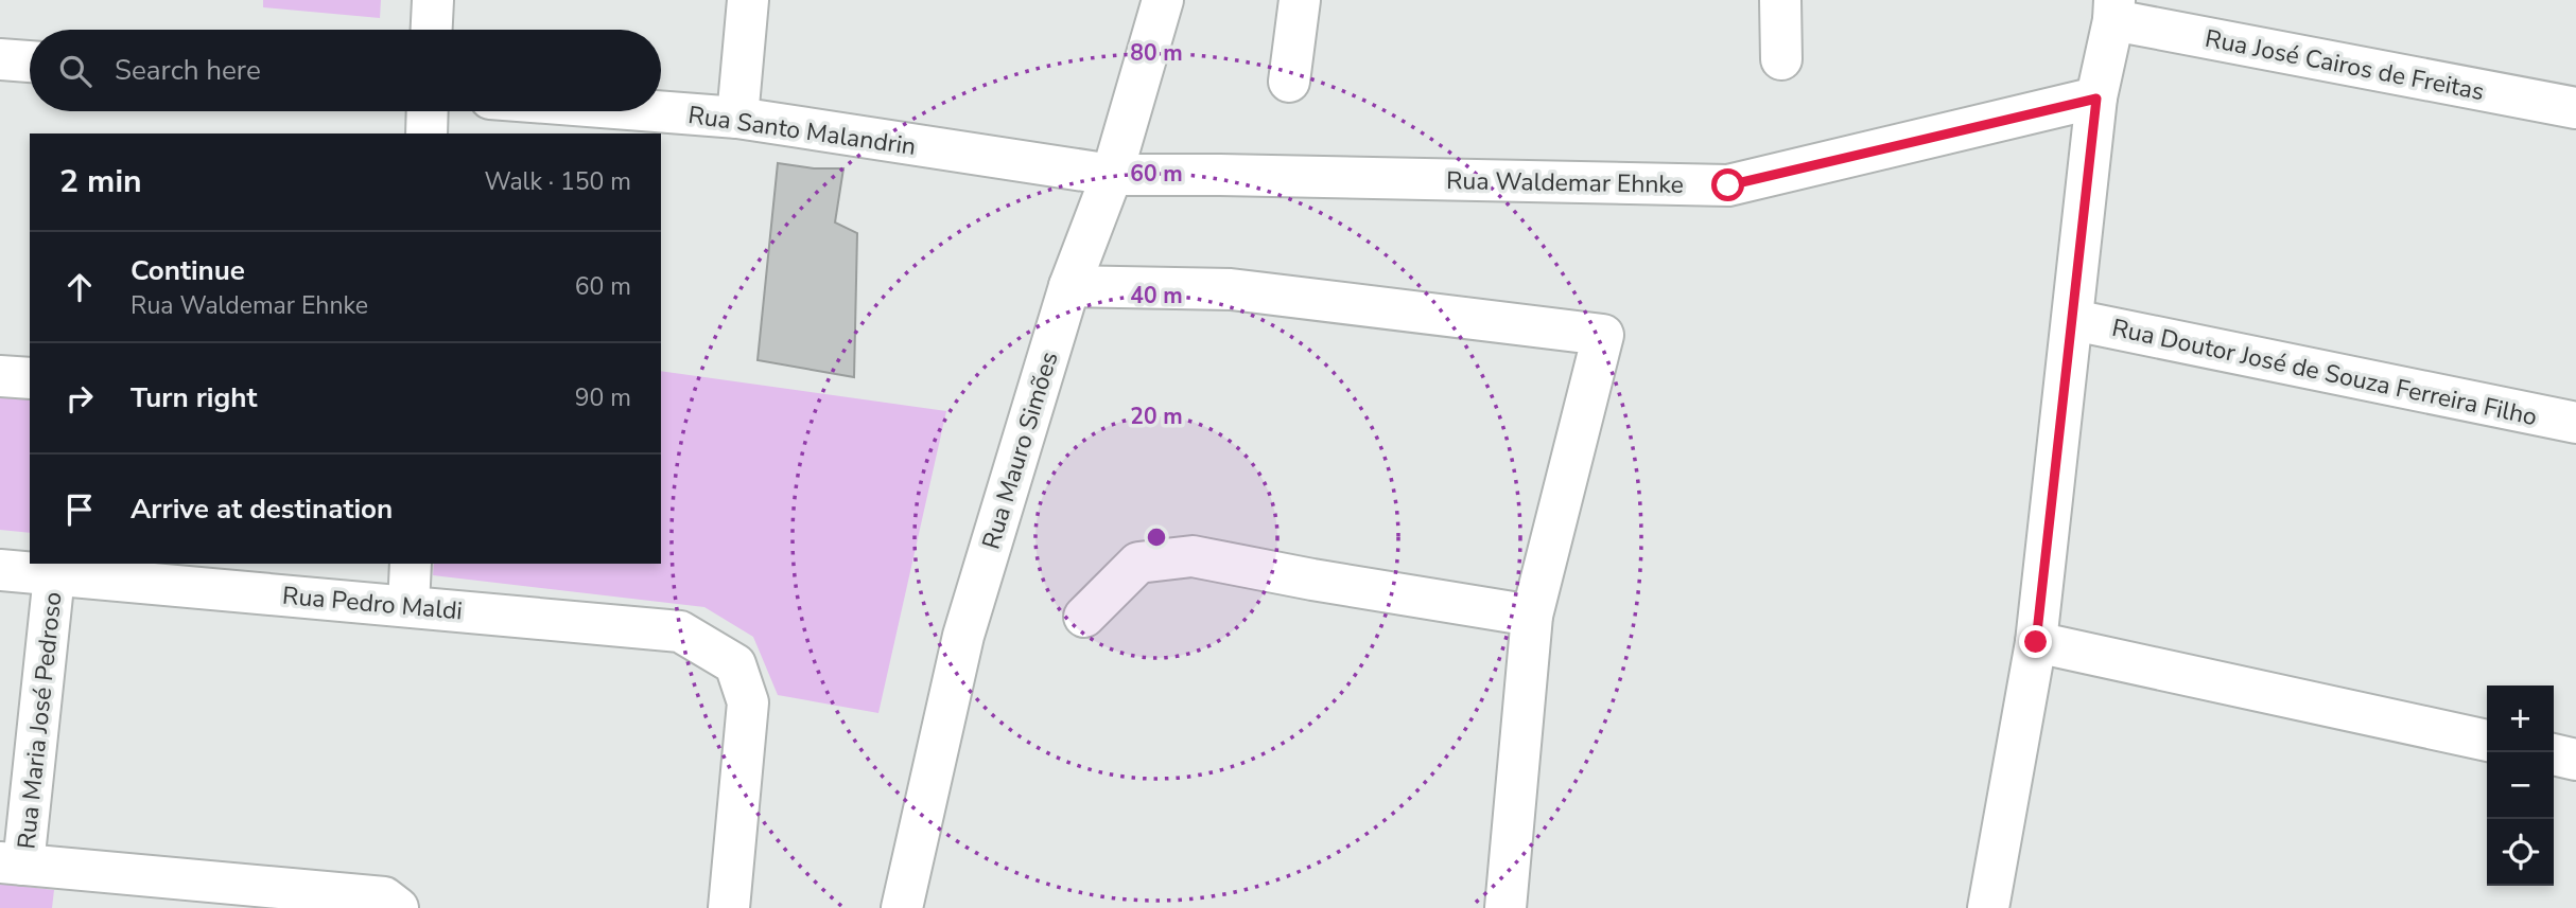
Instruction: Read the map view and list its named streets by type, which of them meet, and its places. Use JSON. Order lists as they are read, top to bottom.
{
  "streets": {
    "street": [
      "Rua José Cairos de Freitas",
      "Rua Santo Malandrin",
      "Rua Waldemar Ehnke",
      "Rua Doutor José de Souza Ferreira Filho",
      "Rua Mauro Simões",
      "Rua Pedro Maldi",
      "Rua Maria José Pedroso"
    ]
  },
  "crossings": [
    ["Rua Santo Malandrin", "Rua Waldemar Ehnke"],
    ["Rua Santo Malandrin", "Rua Mauro Simões"],
    ["Rua Waldemar Ehnke", "Rua Mauro Simões"],
    ["Rua Pedro Maldi", "Rua Maria José Pedroso"]
  ],
  "page": {
    "search": "Search here",
    "heading": ["2 min", "Walk · 150 m"],
    "list": [
      ["Continue", "Rua Waldemar Ehnke", "60 m"],
      ["Turn right", "90 m"],
      "Arrive at destination"
    ],
    "map_buttons": ["+", "−"]
  },
  "rings": [
    "80 m",
    "60 m",
    "40 m",
    "20 m"
  ]
}
